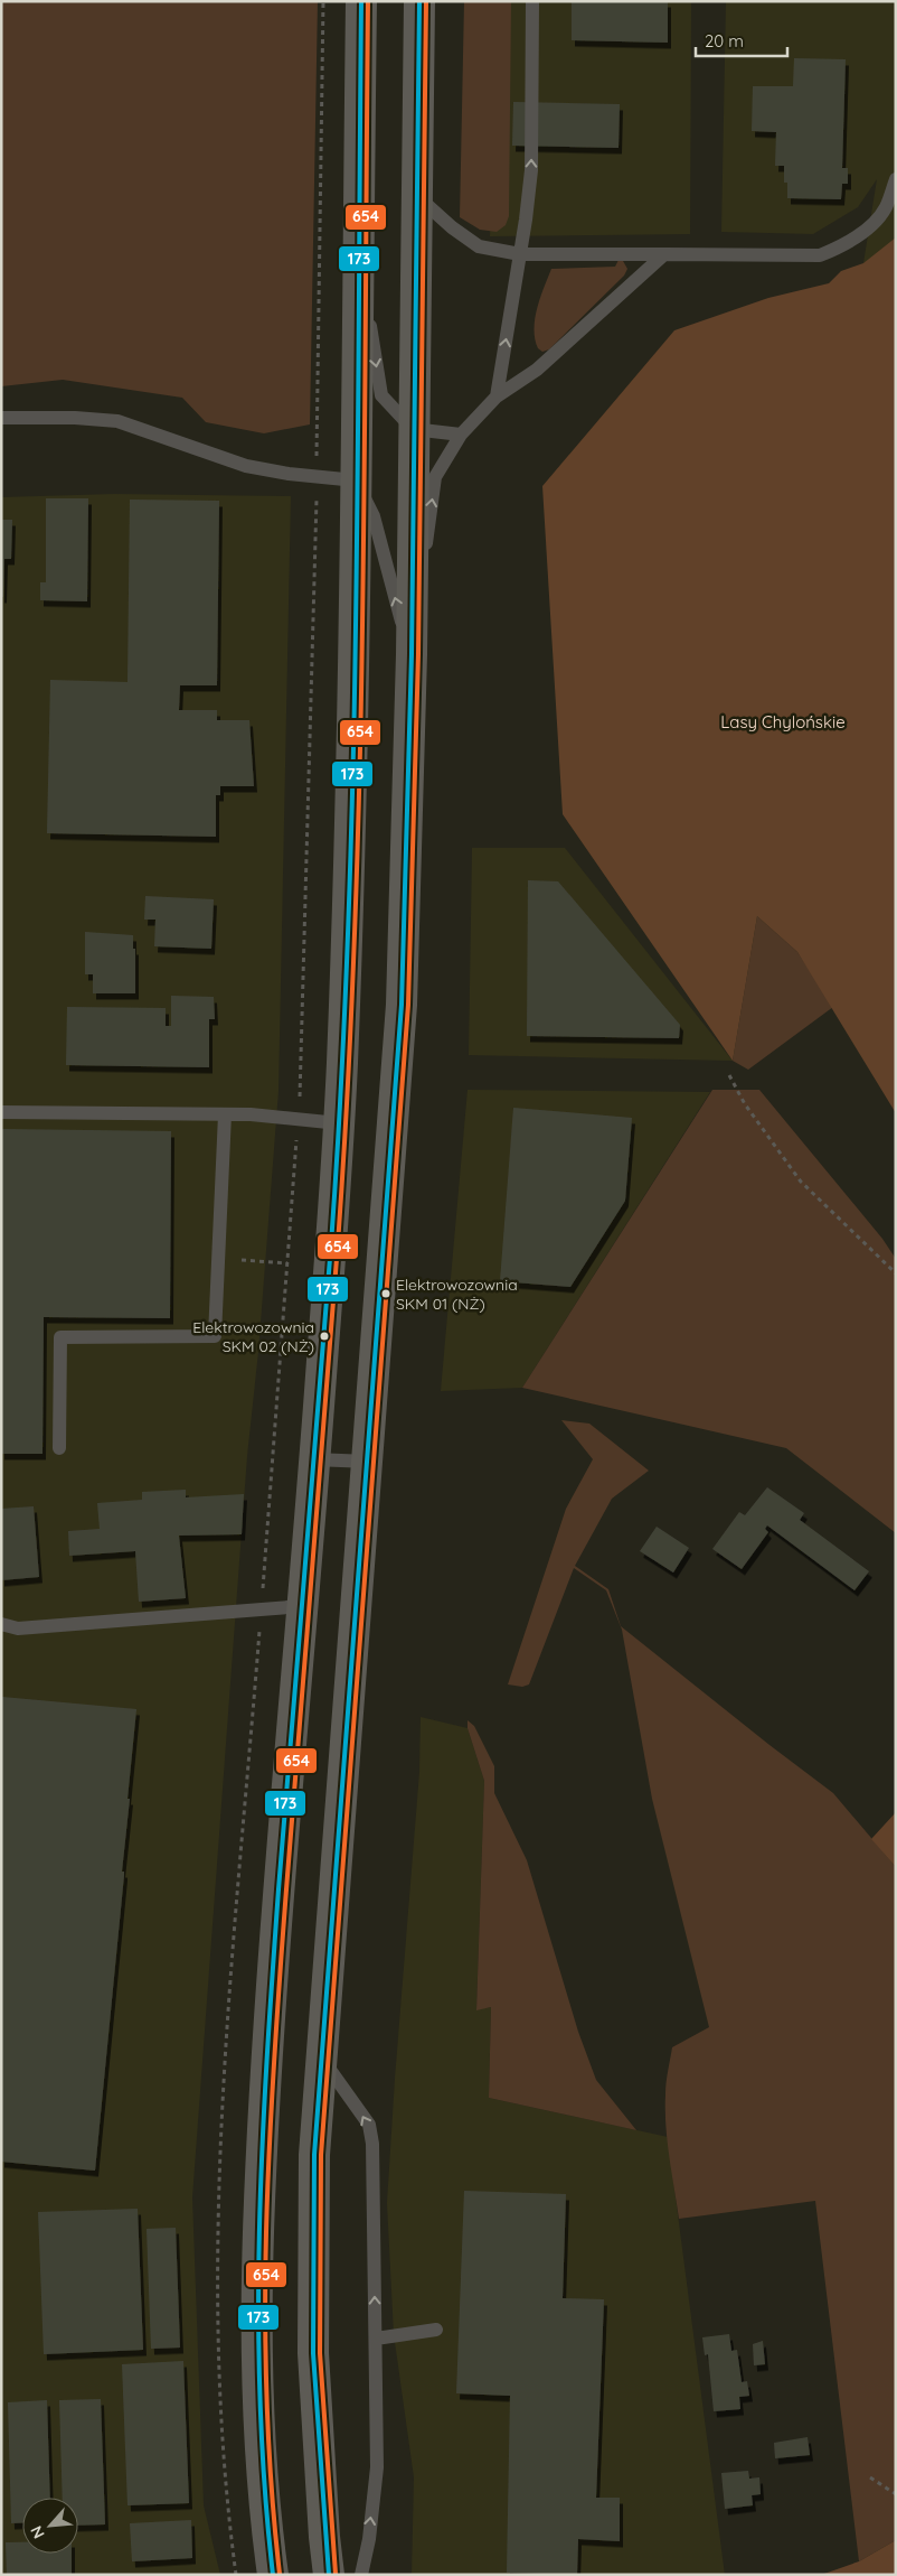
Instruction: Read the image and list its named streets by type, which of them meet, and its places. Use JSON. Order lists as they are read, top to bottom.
{
  "parks": ["Lasy Chylońskie"],
  "places": ["Elektrowozownia SKM 01 (NŻ)", "Elektrowozownia SKM 02 (NŻ)"],
  "lines": ["transit line 173", "transit line 654"],
  "scale_bar": "20 m",
  "north": "bottom left"
}
